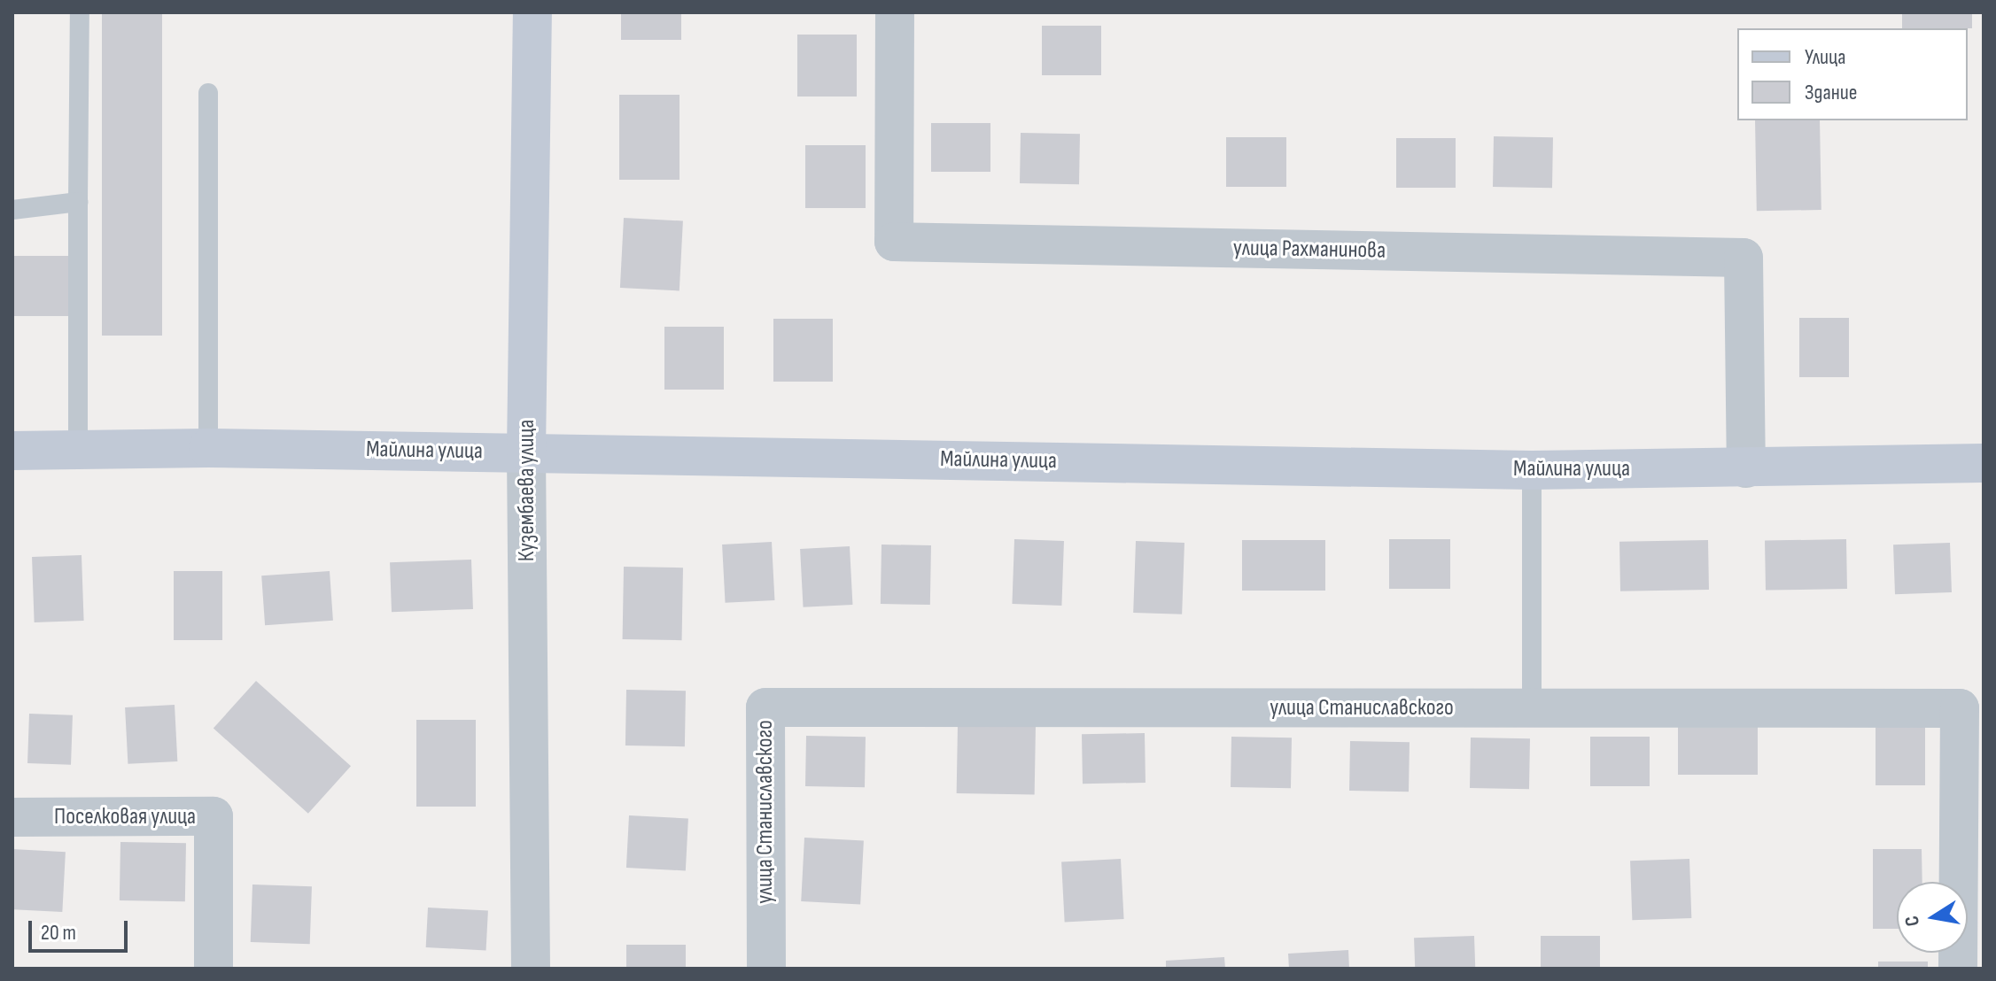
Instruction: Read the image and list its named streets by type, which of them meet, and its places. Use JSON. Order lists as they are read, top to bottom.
{
  "streets": {
    "main road": ["Майлина улица", "Кузембаева улица"],
    "street": ["улица Рахманинова", "улица Станиславского", "Поселковая улица"]
  },
  "crossings": [
    ["улица Рахманинова", "Майлина улица"],
    ["Майлина улица", "Кузембаева улица"]
  ],
  "legend": ["Улица", "Здание"],
  "scale_bar": "20 m",
  "north": "left"
}
